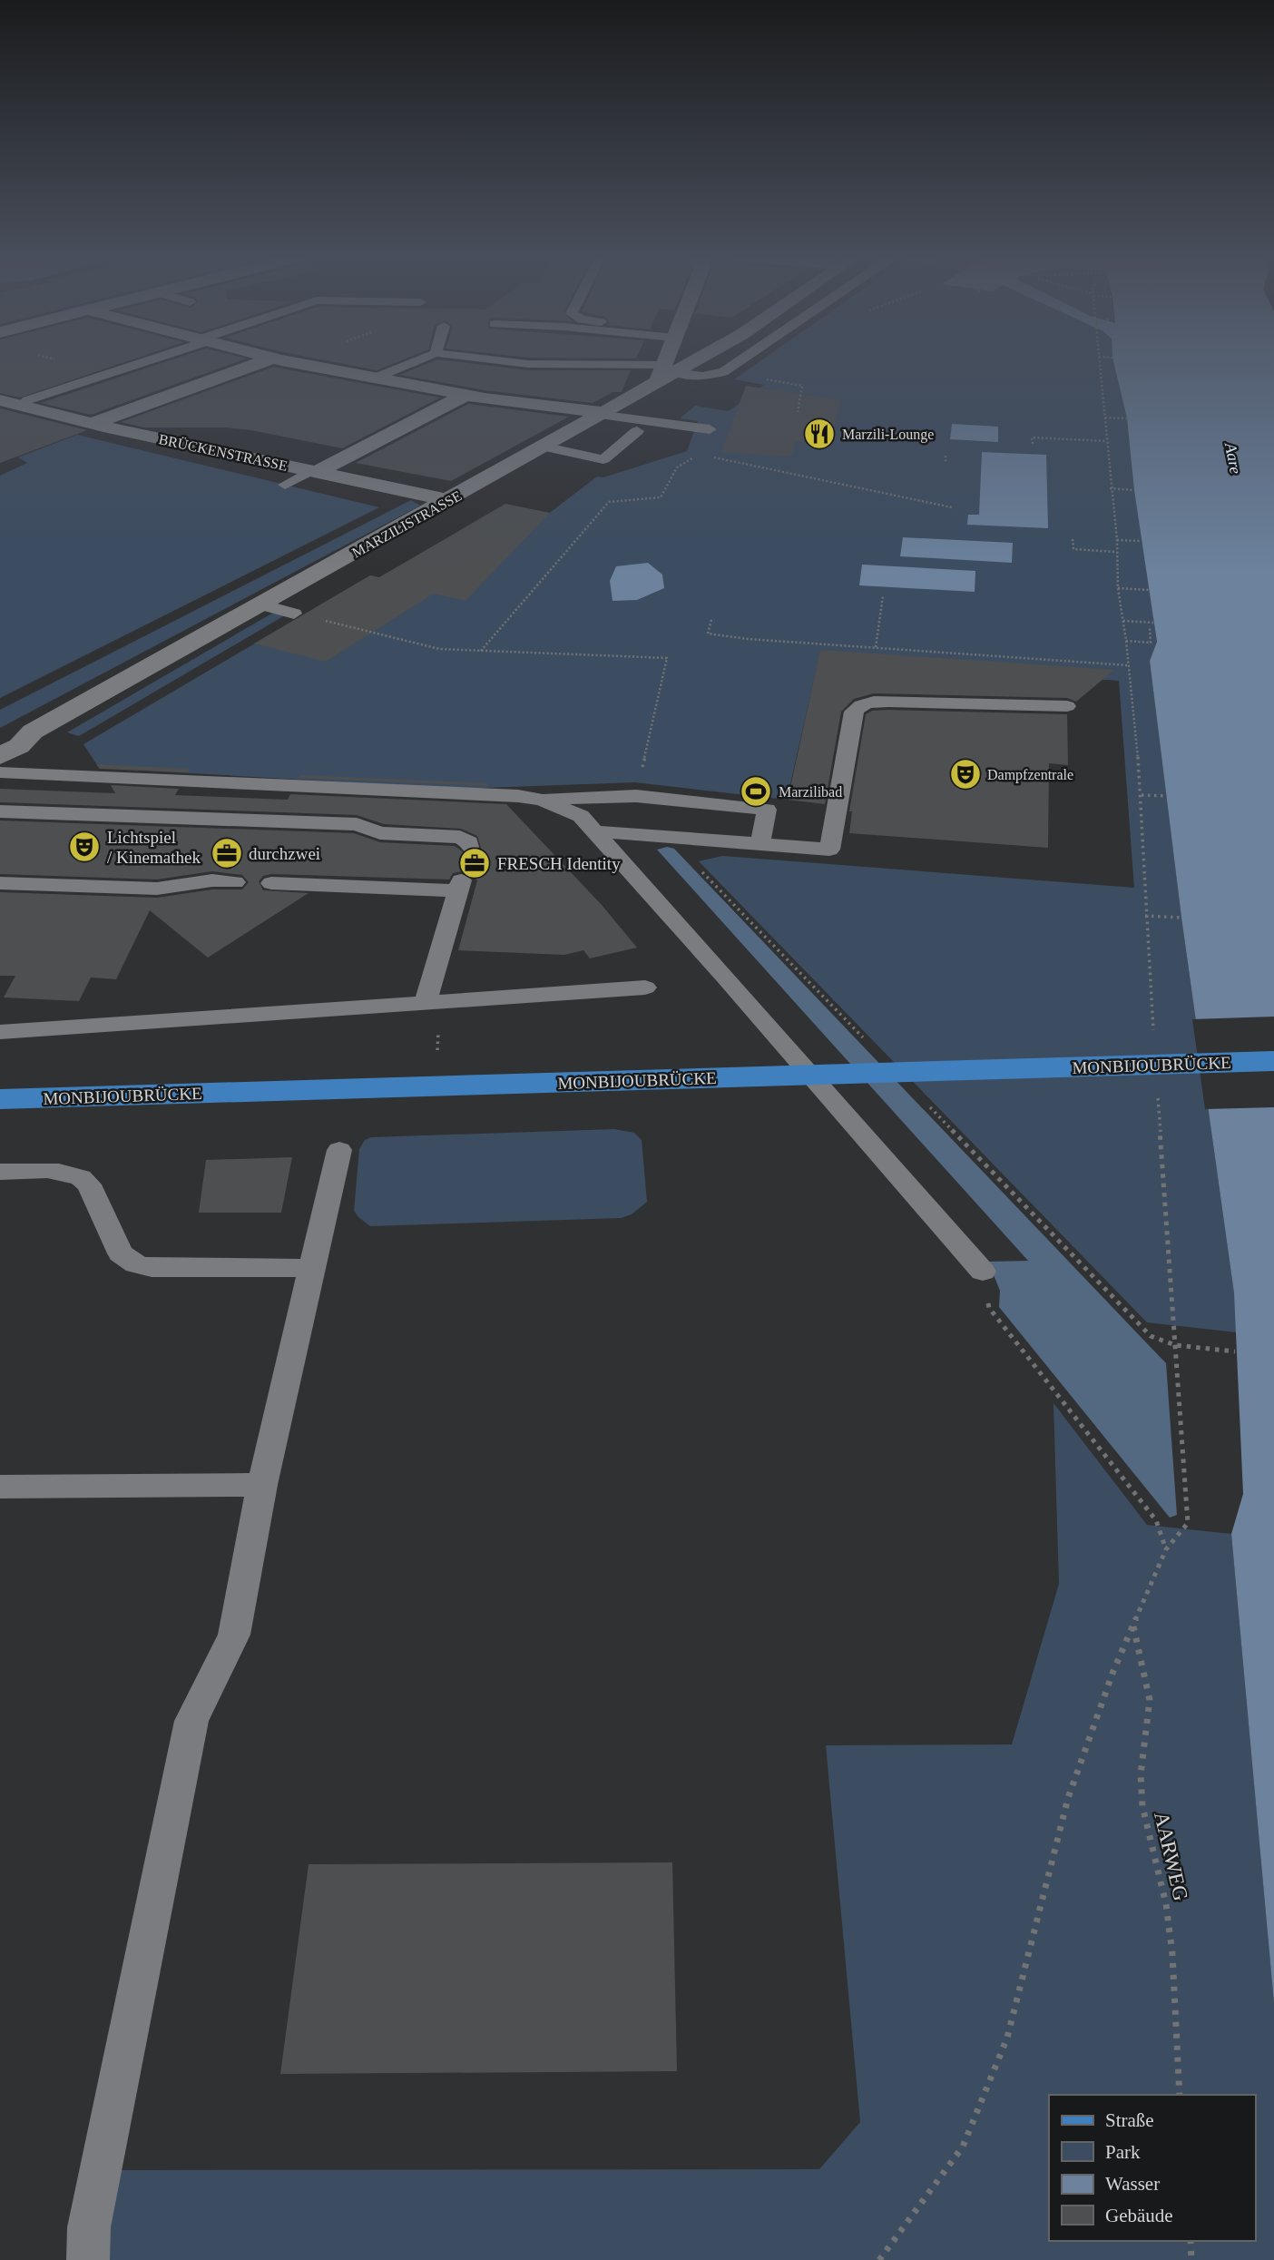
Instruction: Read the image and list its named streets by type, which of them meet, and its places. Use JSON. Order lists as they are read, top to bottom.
{
  "streets": {
    "main road": ["MONBIJOUBRÜCKE"],
    "street": ["BRÜCKENSTRASSE", "MARZILISTRASSE"],
    "path": ["AARWEG"]
  },
  "crossings": [
    ["BRÜCKENSTRASSE", "MARZILISTRASSE"]
  ],
  "water": ["Aare"],
  "places": {
    "restaurant": ["Marzili-Lounge"],
    "theatre": ["Dampfzentrale", "Lichtspiel / Kinemathek"],
    "sports": ["Marzilibad"],
    "office": ["durchzwei", "FRESCH Identity"]
  },
  "legend": [
    "Straße",
    "Park",
    "Wasser",
    "Gebäude"
  ]
}
